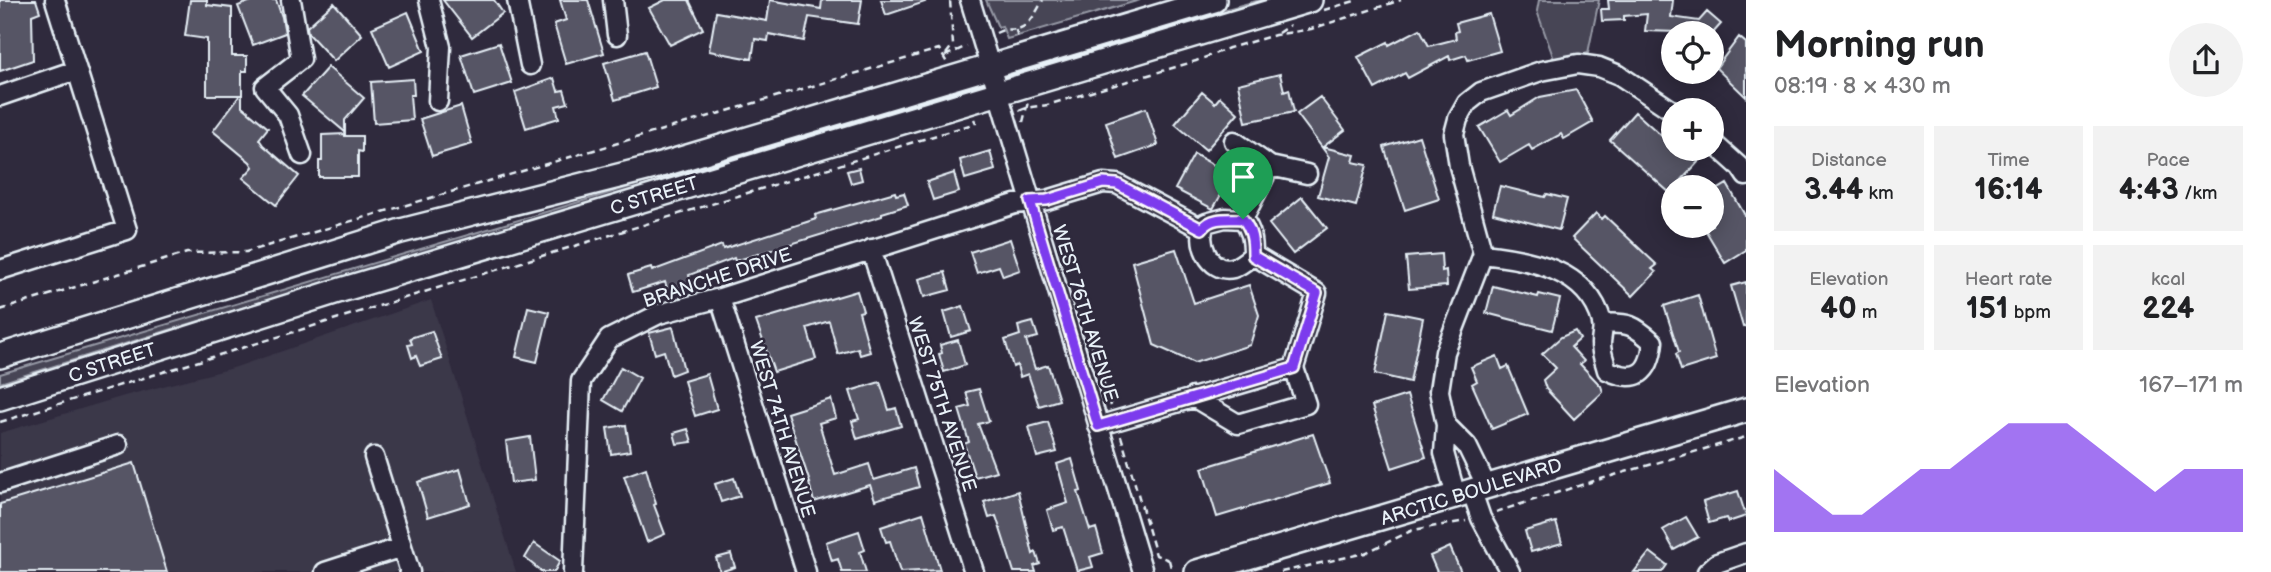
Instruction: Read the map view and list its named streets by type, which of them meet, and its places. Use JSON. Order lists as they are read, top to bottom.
{
  "streets": {
    "main road": ["C STREET", "ARCTIC BOULEVARD"],
    "street": [
      "BRANCHE DRIVE",
      "WEST 76TH AVENUE",
      "WEST 75TH AVENUE",
      "WEST 74TH AVENUE"
    ]
  },
  "crossings": [
    ["C STREET", "WEST 76TH AVENUE"],
    ["BRANCHE DRIVE", "WEST 76TH AVENUE"],
    ["BRANCHE DRIVE", "WEST 75TH AVENUE"],
    ["BRANCHE DRIVE", "WEST 74TH AVENUE"]
  ],
  "page": {
    "heading": ["Morning run", "08:19 · 8 × 430 m"],
    "map_buttons": ["+", "−"],
    "stats": [
      ["Distance", "3.44 km"],
      ["Time", "16:14"],
      ["Pace", "4:43 /km"],
      ["Elevation", "40 m"],
      ["Heart rate", "151 bpm"],
      ["kcal", "224"]
    ],
    "chart": ["Elevation", "167–171 m"]
  }
}
